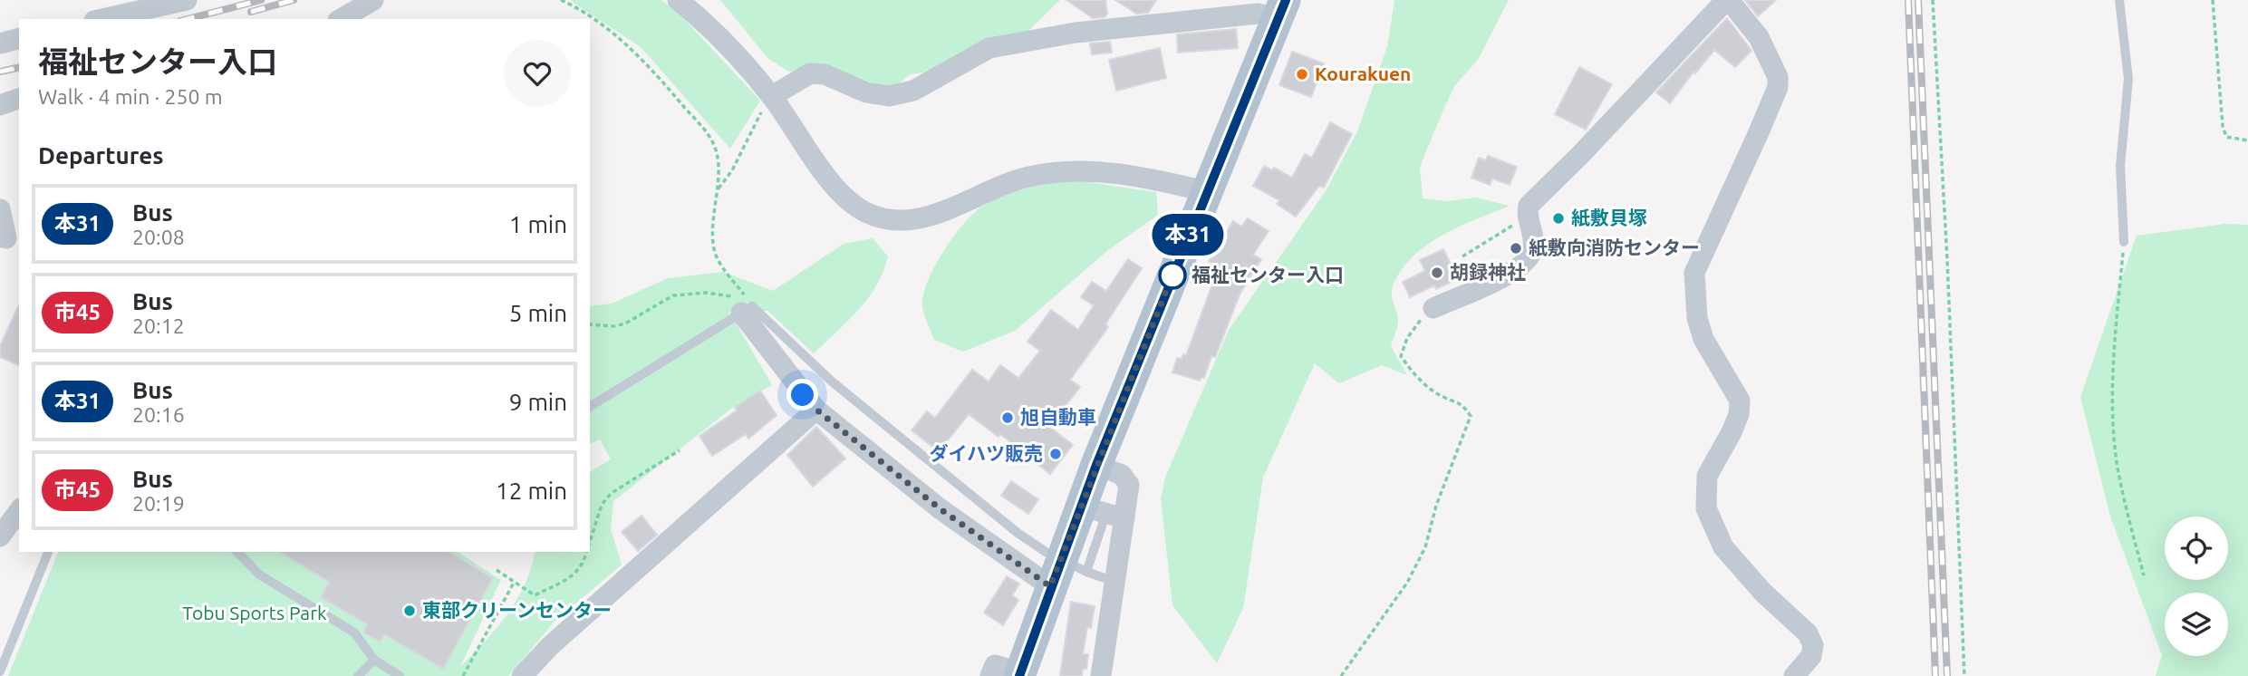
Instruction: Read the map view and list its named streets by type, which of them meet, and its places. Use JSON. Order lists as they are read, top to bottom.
{
  "parks": ["Tobu Sports Park"],
  "places": [
    "Kourakuen",
    "紙敷貝塚",
    "紙敷向消防センター",
    "胡録神社",
    "福祉センター入口",
    "旭自動車",
    "ダイハツ販売",
    "東部クリーンセンター"
  ],
  "lines": ["bus line 本31"],
  "page": {
    "on_map": "本31",
    "heading": [
      ["福祉センター入口", "Walk · 4 min · 250 m"],
      "Departures"
    ],
    "list": [
      {
        "mark": "本31",
        "name": "Bus",
        "note": "20:08",
        "value": "1 min"
      },
      {
        "mark": "市45",
        "name": "Bus",
        "note": "20:12",
        "value": "5 min"
      },
      {
        "mark": "本31",
        "name": "Bus",
        "note": "20:16",
        "value": "9 min"
      },
      {
        "mark": "市45",
        "name": "Bus",
        "note": "20:19",
        "value": "12 min"
      }
    ]
  }
}
